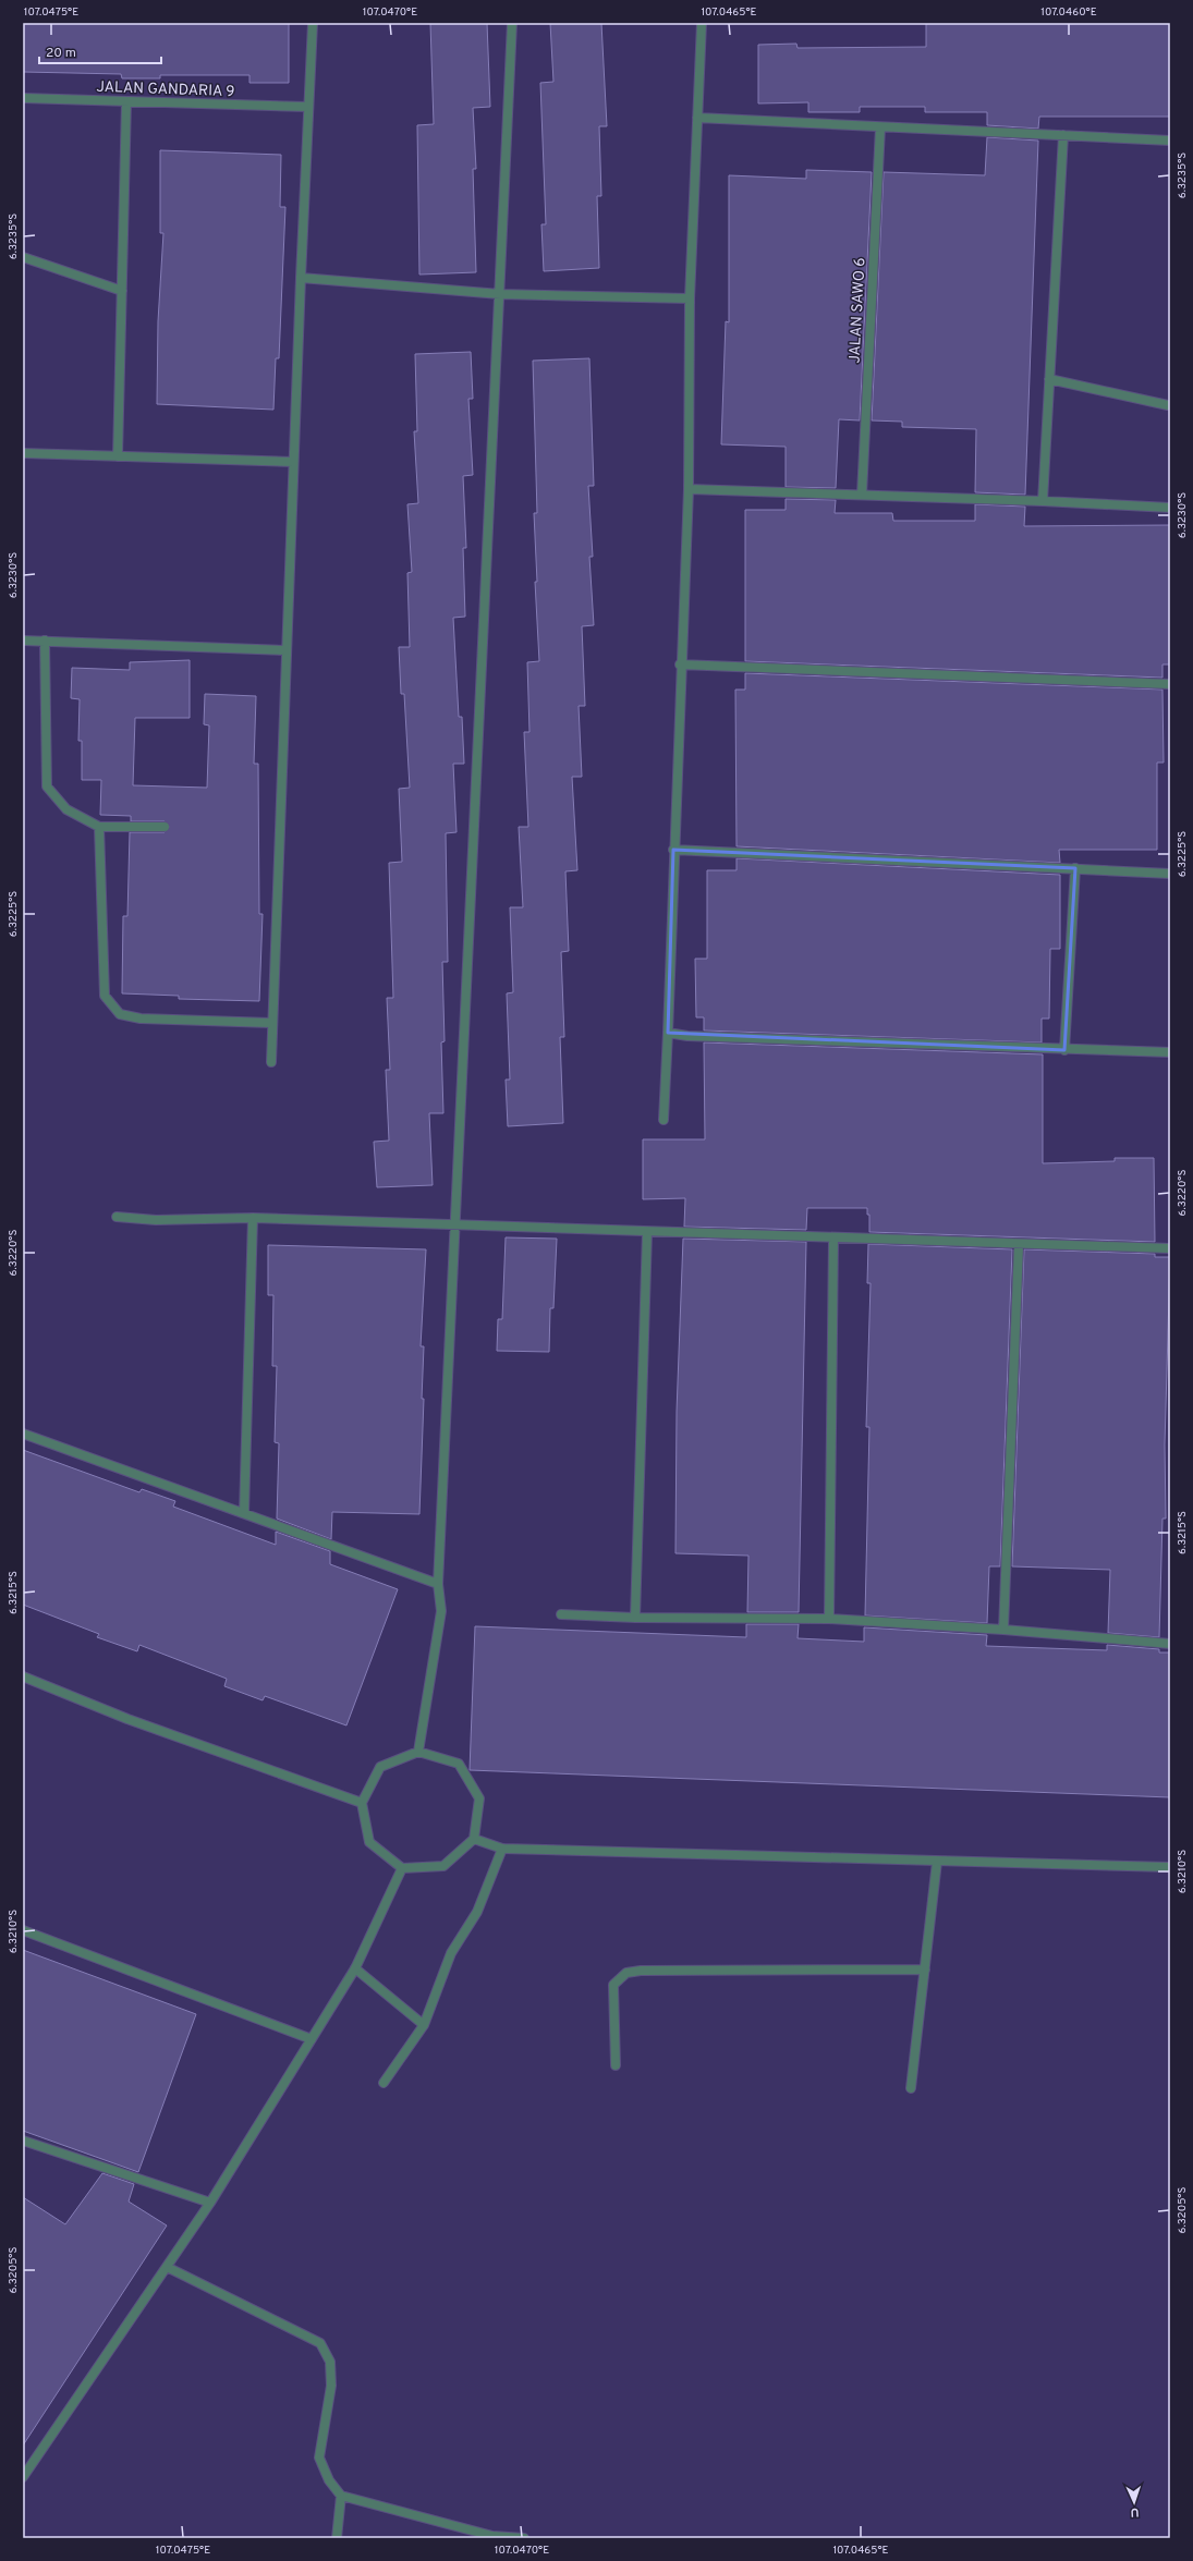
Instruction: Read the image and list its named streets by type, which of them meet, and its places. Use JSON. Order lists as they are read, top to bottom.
{
  "streets": {
    "street": ["JALAN GANDARIA 9", "JALAN SAWO 6"]
  },
  "scale_bar": "20 m",
  "north": "bottom",
  "coordinates": [
    "107.0475°E",
    "107.0470°E",
    "107.0465°E",
    "107.0460°E",
    "6.3235°S",
    "6.3230°S",
    "6.3225°S",
    "6.3220°S",
    "6.3215°S",
    "6.3210°S",
    "6.3205°S"
  ]
}
